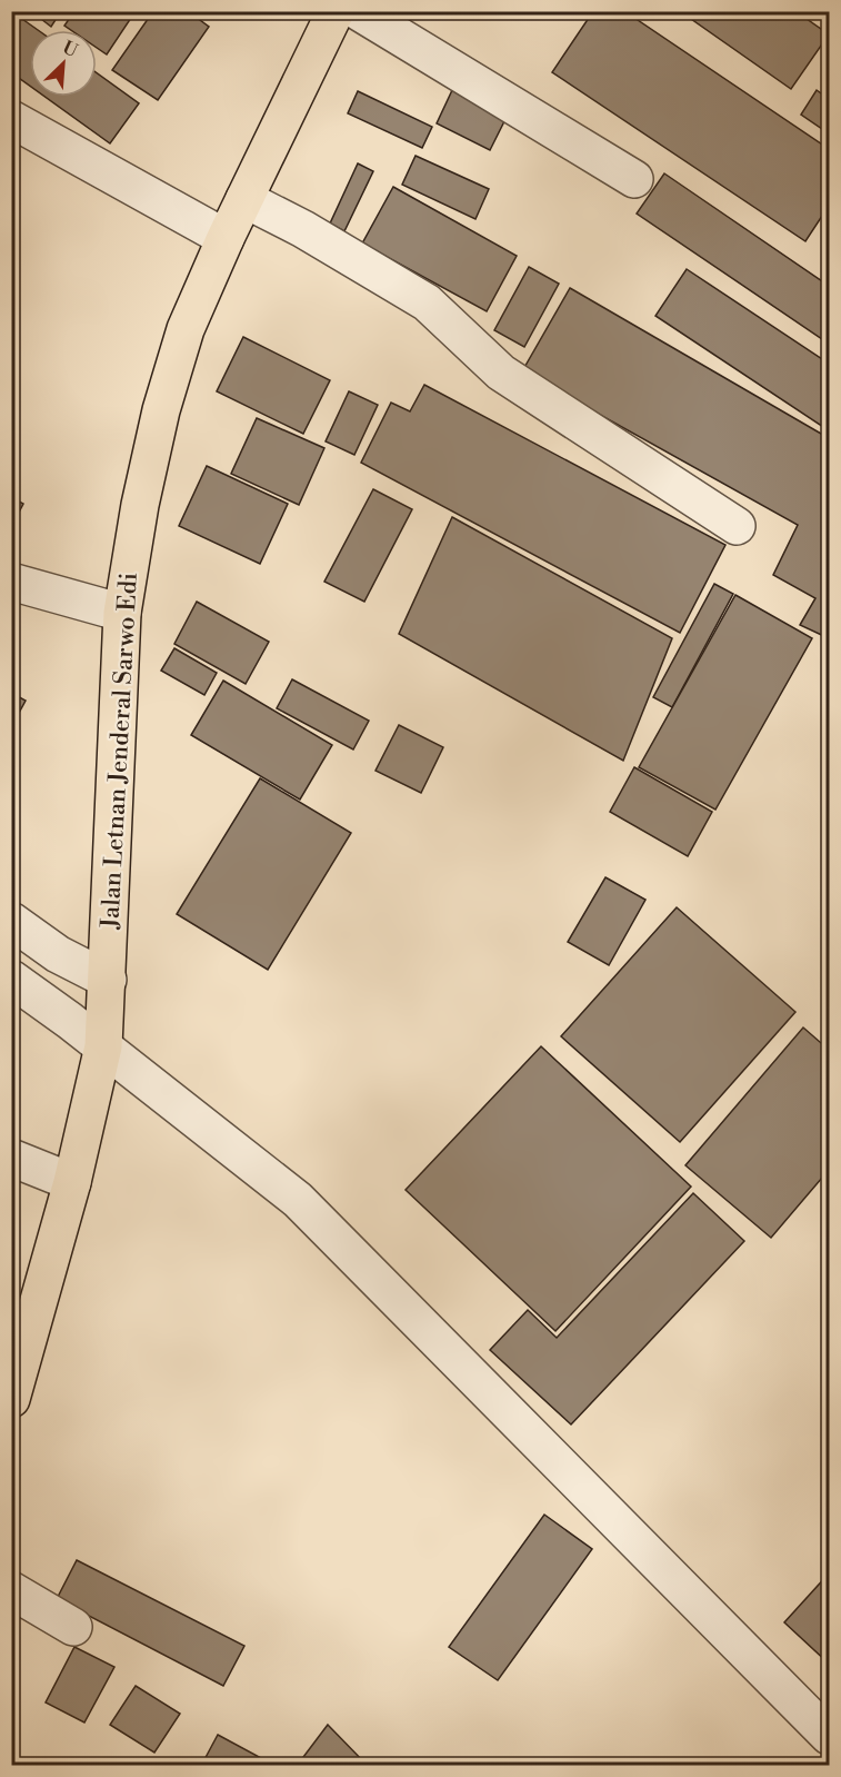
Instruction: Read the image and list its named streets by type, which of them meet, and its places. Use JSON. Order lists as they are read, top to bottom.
{
  "streets": {
    "main road": ["Jalan Letnan Jenderal Sarwo Edi"]
  },
  "north": "top right"
}
